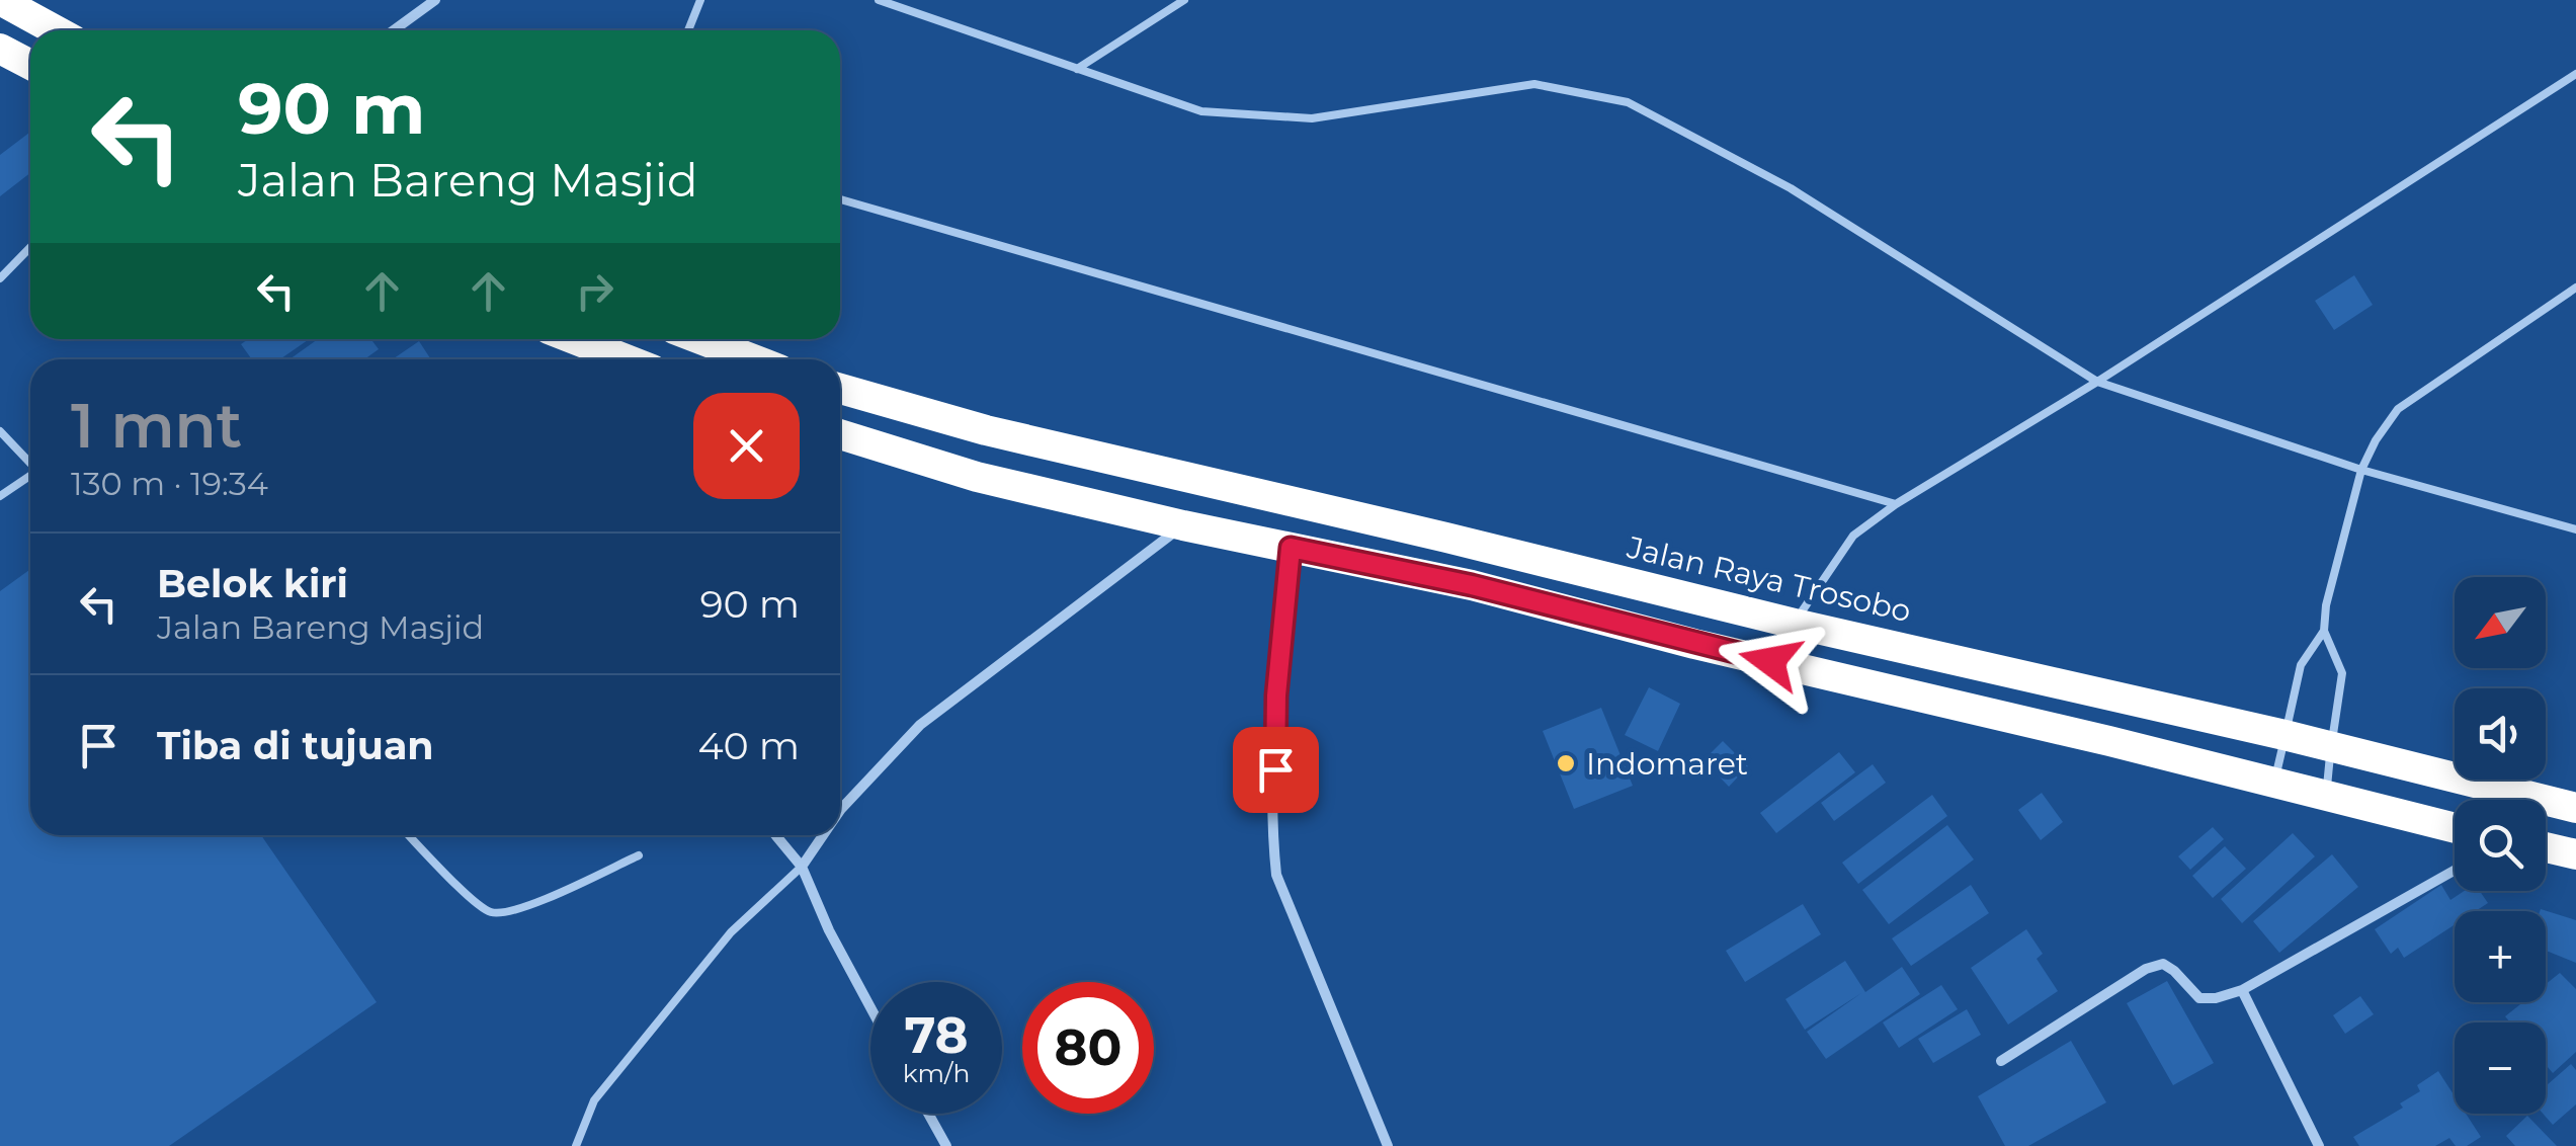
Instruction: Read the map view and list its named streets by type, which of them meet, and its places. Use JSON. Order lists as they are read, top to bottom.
{
  "streets": {
    "highway": ["Jalan Raya Trosobo"]
  },
  "places": ["Indomaret"],
  "north": "bottom left",
  "page": {
    "turn": ["90 m", "Jalan Bareng Masjid"],
    "heading": ["1 mnt", "130 m · 19:34"],
    "list": [
      {
        "name": "Belok kiri",
        "note": "Jalan Bareng Masjid",
        "value": "90 m"
      },
      {
        "name": "Tiba di tujuan",
        "value": "40 m"
      }
    ],
    "map_buttons": ["+", "−"],
    "speed": "78 km/h",
    "limit": "80"
  }
}
